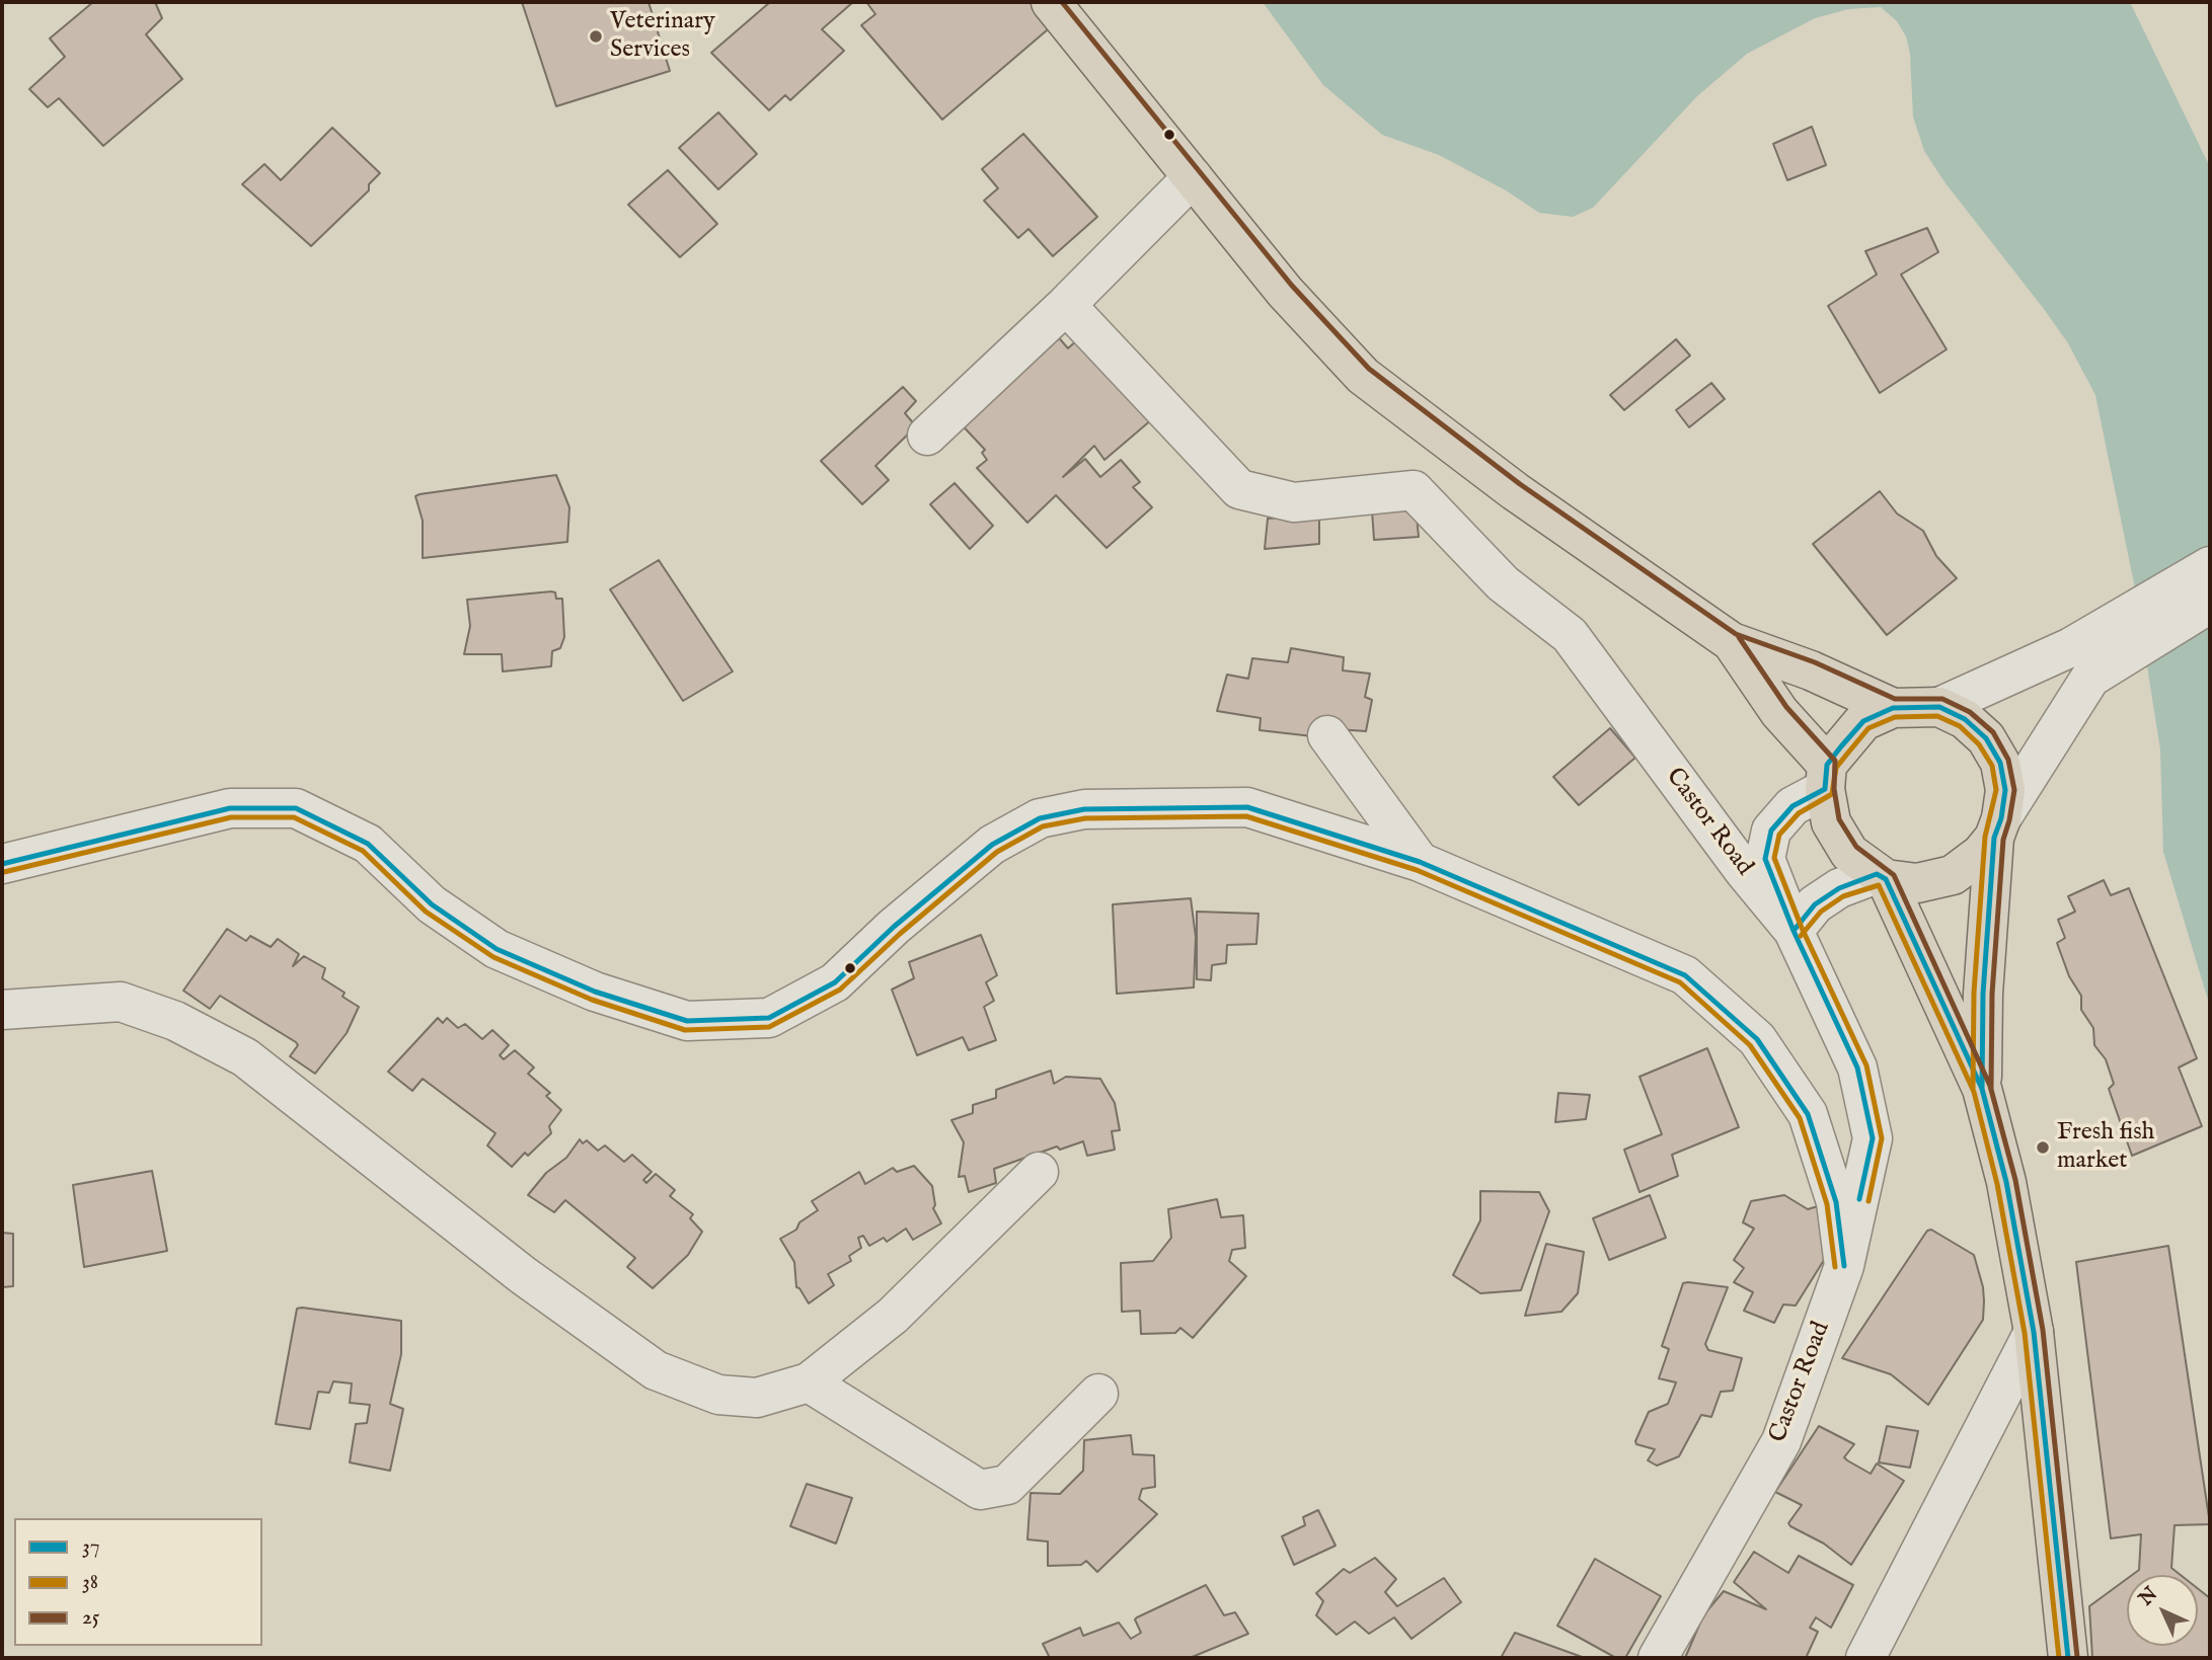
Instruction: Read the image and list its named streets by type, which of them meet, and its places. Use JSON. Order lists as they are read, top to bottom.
{
  "streets": {
    "street": ["Castor Road"]
  },
  "places": ["Veterinary Services", "Fresh fish market"],
  "lines": ["transit line 25", "transit line 37", "transit line 38"],
  "legend": ["37", "38", "25"],
  "north": "top left"
}
